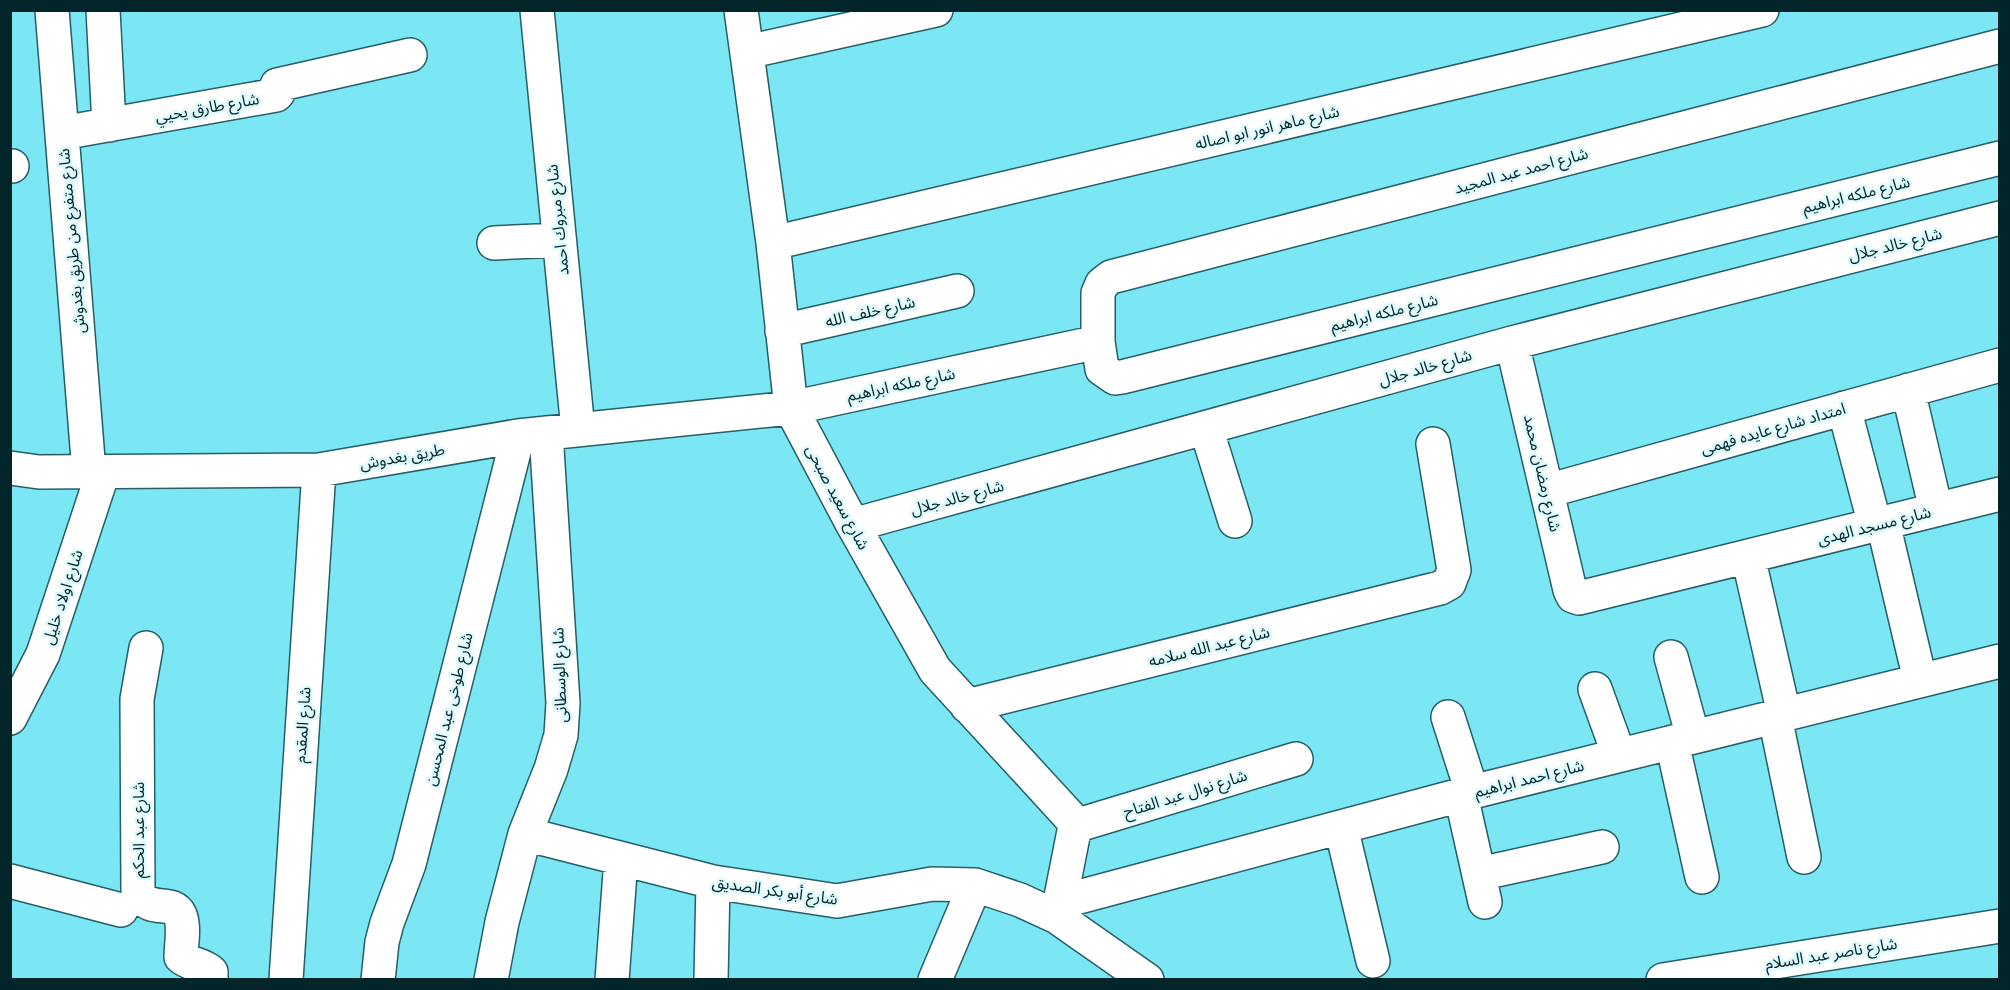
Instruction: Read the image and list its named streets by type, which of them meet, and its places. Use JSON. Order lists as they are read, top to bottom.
{
  "streets": {
    "street": [
      "شارع طارق يحيي",
      "شارع ماهر انور ابو اصاله",
      "شارع احمد عبد المجيد",
      "شارع ملكه ابراهيم",
      "شارع مبروك احمد",
      "شارع متفرع من طريق بغدوش",
      "شارع خالد جلال",
      "شارع خلف الله",
      "امتداد شارع عايده فهمى",
      "طريق بغدوش",
      "شارع رمضان محمد",
      "شارع سعيد صبحى",
      "شارع مسجد الهدى",
      "شارع اولاد خليل",
      "شارع عبد الله سلامه",
      "شارع الوسطانى",
      "شارع طوخى عبد المحسن",
      "شارع المقدم",
      "شارع احمد ابراهيم",
      "شارع نوال عبد الفتاح",
      "شارع عبد الحكم",
      "شارع أبو بكر الصديق",
      "شارع ناصر عبد السلام"
    ]
  },
  "crossings": [
    ["شارع طارق يحيي", "شارع متفرع من طريق بغدوش"],
    ["شارع ماهر انور ابو اصاله", "شارع سعيد صبحى"],
    ["شارع احمد عبد المجيد", "شارع ملكه ابراهيم"],
    ["شارع ملكه ابراهيم", "طريق بغدوش"],
    ["شارع ملكه ابراهيم", "شارع سعيد صبحى"],
    ["شارع مبروك احمد", "طريق بغدوش"],
    ["شارع مبروك احمد", "شارع الوسطانى"],
    ["شارع مبروك احمد", "شارع طوخى عبد المحسن"],
    ["شارع متفرع من طريق بغدوش", "طريق بغدوش"],
    ["شارع متفرع من طريق بغدوش", "شارع اولاد خليل"],
    ["شارع خالد جلال", "شارع رمضان محمد"],
    ["شارع خالد جلال", "شارع سعيد صبحى"],
    ["شارع خلف الله", "شارع سعيد صبحى"],
    ["امتداد شارع عايده فهمى", "شارع رمضان محمد"],
    ["طريق بغدوش", "شارع سعيد صبحى"],
    ["طريق بغدوش", "شارع اولاد خليل"],
    ["طريق بغدوش", "شارع الوسطانى"],
    ["طريق بغدوش", "شارع طوخى عبد المحسن"],
    ["طريق بغدوش", "شارع المقدم"],
    ["شارع رمضان محمد", "شارع مسجد الهدى"],
    ["شارع سعيد صبحى", "شارع عبد الله سلامه"],
    ["شارع سعيد صبحى", "شارع نوال عبد الفتاح"],
    ["شارع الوسطانى", "شارع طوخى عبد المحسن"],
    ["شارع الوسطانى", "شارع أبو بكر الصديق"],
    ["شارع احمد ابراهيم", "شارع أبو بكر الصديق"]
  ]
}
